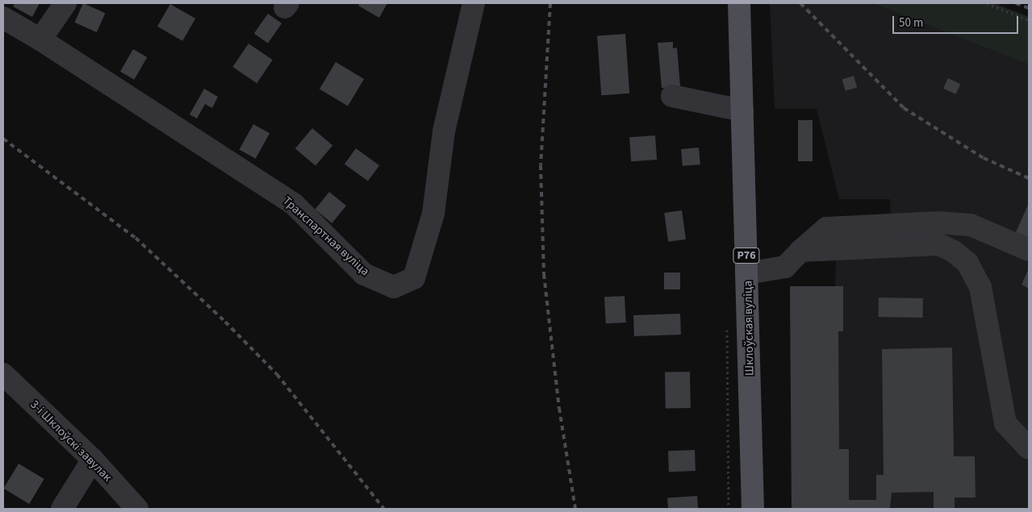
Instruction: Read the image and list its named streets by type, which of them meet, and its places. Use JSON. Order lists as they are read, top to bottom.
{
  "streets": {
    "main road": ["Р76", "Шклоўская вуліца"],
    "street": ["Транспартная вуліца", "3-і Шклоўскі завулак"]
  },
  "scale_bar": "50 m"
}
